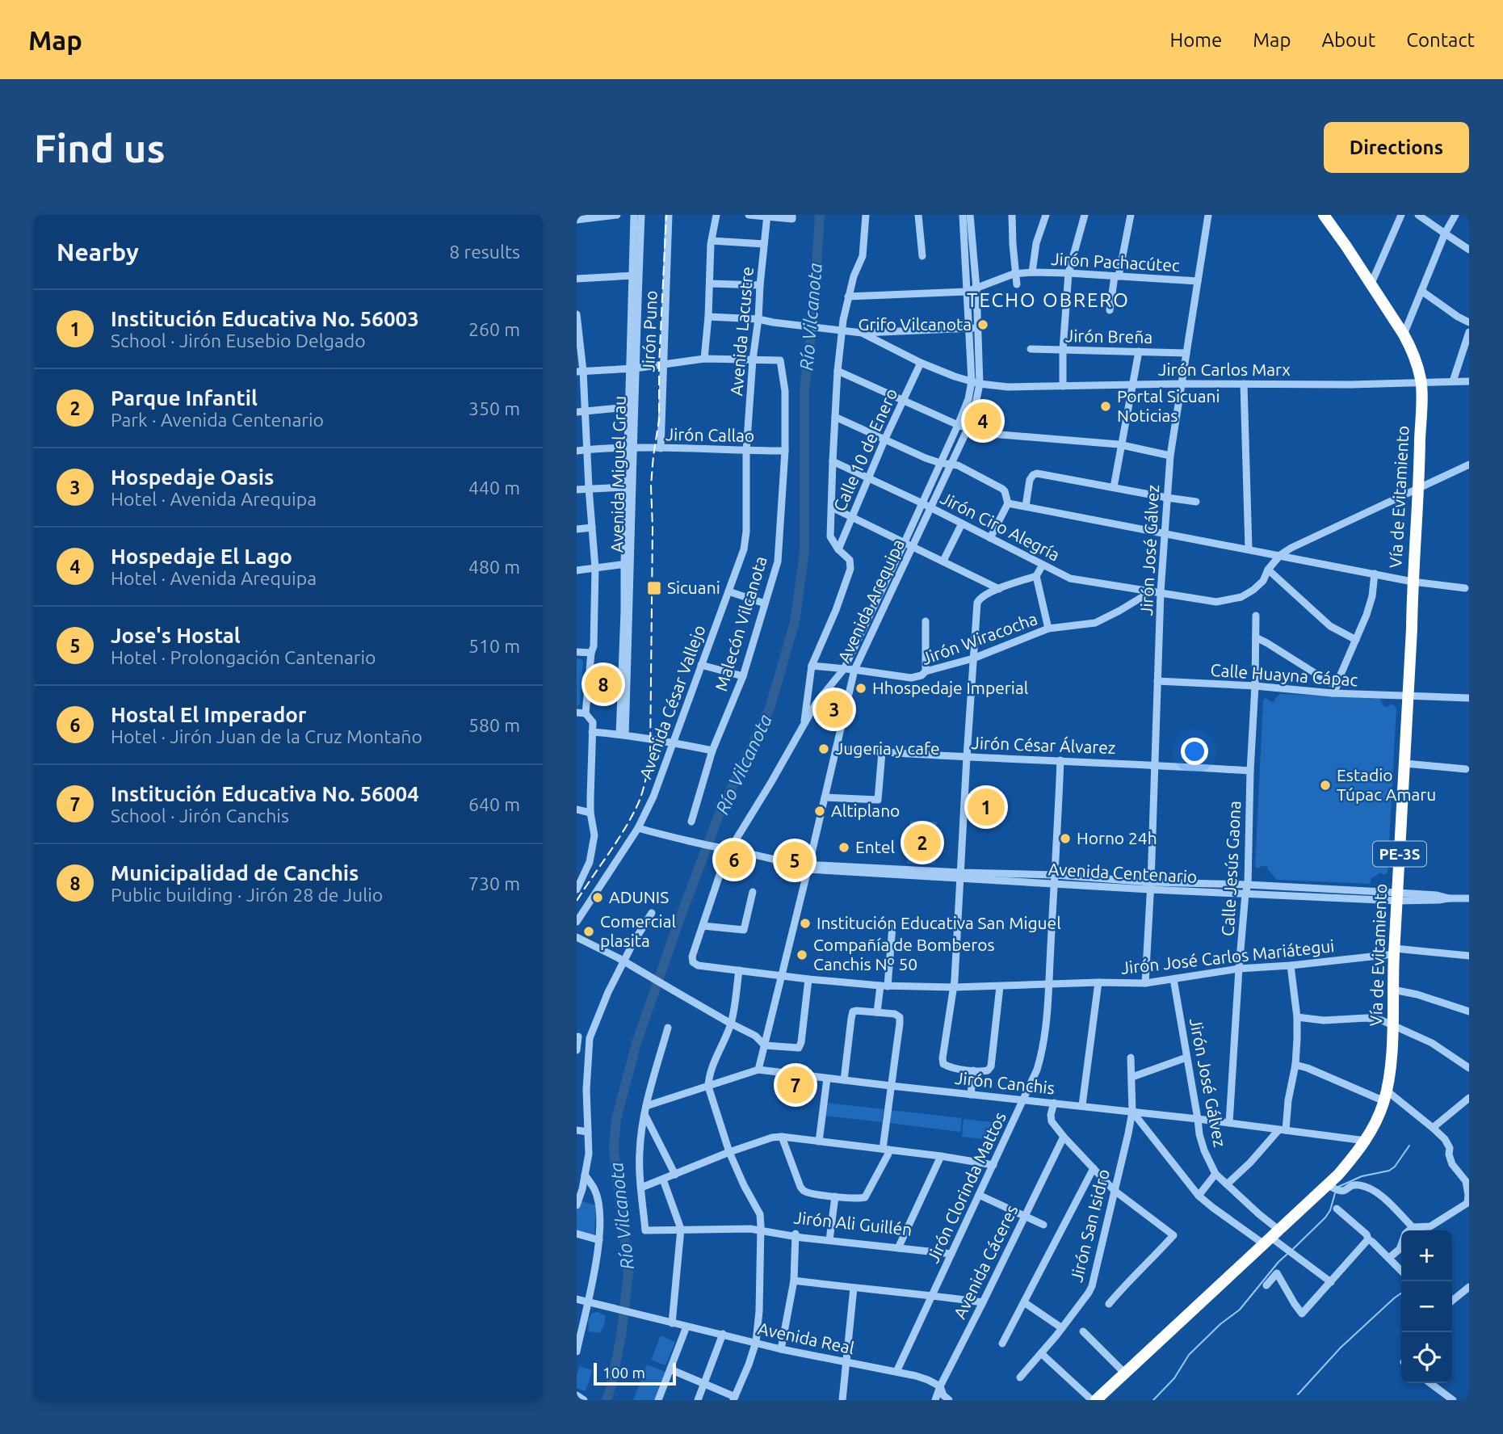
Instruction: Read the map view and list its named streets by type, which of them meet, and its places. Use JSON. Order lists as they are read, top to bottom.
{
  "streets": {
    "highway": ["Vía de Evitamiento", "PE-3S"],
    "street": [
      "Jirón Pachacútec",
      "Jirón Puno",
      "Avenida Lacustre",
      "Jirón Breña",
      "Jirón Carlos Marx",
      "Jirón Callao",
      "Calle 10 de Enero",
      "Avenida Miguel Grau",
      "Jirón Ciro Alegría",
      "Jirón José Gálvez",
      "Avenida Arequipa",
      "Malecón Vilcanota",
      "Jirón Wiracocha",
      "Calle Huayna Cápac",
      "Avenida César Vallejo",
      "Jirón César Álvarez",
      "Calle Jesús Gaona",
      "Avenida Centenario",
      "Jirón José Carlos Mariátegui",
      "Jirón Canchis",
      "Jirón Clorinda Mattos",
      "Jirón Ali Guillén",
      "Jirón San Isidro",
      "Avenida Cáceres",
      "Avenida Real"
    ]
  },
  "crossings": [
    ["Jirón Pachacútec", "Jirón José Gálvez"],
    ["Jirón Pachacútec", "Avenida Arequipa"],
    ["Jirón Puno", "Jirón Callao"],
    ["Avenida Lacustre", "Jirón Callao"],
    ["Avenida Lacustre", "Malecón Vilcanota"],
    ["Avenida Lacustre", "Avenida César Vallejo"],
    ["Jirón Breña", "Jirón José Gálvez"],
    ["Jirón Carlos Marx", "Calle 10 de Enero"],
    ["Jirón Carlos Marx", "Vía de Evitamiento"],
    ["Jirón Carlos Marx", "Jirón José Gálvez"],
    ["Jirón Carlos Marx", "Avenida Arequipa"],
    ["Jirón Callao", "Avenida Miguel Grau"],
    ["Jirón Callao", "Malecón Vilcanota"],
    ["Jirón Callao", "Avenida César Vallejo"],
    ["Calle 10 de Enero", "Jirón Ciro Alegría"],
    ["Vía de Evitamiento", "Jirón José Gálvez"],
    ["Vía de Evitamiento", "Calle Huayna Cápac"],
    ["Vía de Evitamiento", "Avenida Centenario"],
    ["Vía de Evitamiento", "Jirón José Carlos Mariátegui"],
    ["Vía de Evitamiento", "Jirón Canchis"],
    ["Jirón Ciro Alegría", "Jirón José Gálvez"],
    ["Jirón Ciro Alegría", "Avenida Arequipa"],
    ["Jirón Ciro Alegría", "Jirón Wiracocha"],
    ["Jirón José Gálvez", "Calle Huayna Cápac"],
    ["Jirón José Gálvez", "Jirón César Álvarez"],
    ["Jirón José Gálvez", "Avenida Centenario"],
    ["Jirón José Gálvez", "Jirón José Carlos Mariátegui"],
    ["Jirón José Gálvez", "Jirón Canchis"],
    ["Avenida Arequipa", "Jirón Wiracocha"],
    ["Avenida Arequipa", "Jirón César Álvarez"],
    ["Avenida Arequipa", "Jirón José Carlos Mariátegui"],
    ["Avenida Arequipa", "Jirón Canchis"],
    ["Calle Huayna Cápac", "Calle Jesús Gaona"],
    ["Jirón César Álvarez", "Calle Jesús Gaona"],
    ["Jirón César Álvarez", "Jirón Clorinda Mattos"],
    ["Calle Jesús Gaona", "Avenida Centenario"],
    ["Calle Jesús Gaona", "Jirón José Carlos Mariátegui"],
    ["Calle Jesús Gaona", "Jirón Canchis"],
    ["Jirón José Carlos Mariátegui", "Jirón Clorinda Mattos"],
    ["Jirón Canchis", "Jirón Clorinda Mattos"],
    ["Jirón Canchis", "Jirón San Isidro"],
    ["Jirón Clorinda Mattos", "Jirón Ali Guillén"],
    ["Jirón Clorinda Mattos", "Avenida Real"],
    ["Avenida Cáceres", "Avenida Real"]
  ],
  "districts": ["TECHO OBRERO"],
  "water": ["Río Vilcanota"],
  "places": {
    "other": [
      "Grifo Vilcanota",
      "Portal Sicuani Noticias",
      "Hhospedaje Imperial",
      "Jugeria y cafe",
      "Estadio Túpac Amaru",
      "Altiplano",
      "Horno 24h",
      "Entel",
      "ADUNIS",
      "Institución Educativa San Miguel",
      "Comercial plasita",
      "Compañía de Bomberos Canchis Nº 50"
    ],
    "transit": ["Sicuani"]
  },
  "scale_bar": "100 m",
  "page": {
    "header": "Map",
    "nav": [
      "Home",
      "Map",
      "About",
      "Contact"
    ],
    "buttons": "Directions",
    "title": "Find us",
    "heading": ["Nearby", "8 results"],
    "list": [
      {
        "mark": "1",
        "name": "Institución Educativa No. 56003",
        "note": "School · Jirón Eusebio Delgado",
        "value": "260 m"
      },
      {
        "mark": "2",
        "name": "Parque Infantil",
        "note": "Park · Avenida Centenario",
        "value": "350 m"
      },
      {
        "mark": "3",
        "name": "Hospedaje Oasis",
        "note": "Hotel · Avenida Arequipa",
        "value": "440 m"
      },
      {
        "mark": "4",
        "name": "Hospedaje El Lago",
        "note": "Hotel · Avenida Arequipa",
        "value": "480 m"
      },
      {
        "mark": "5",
        "name": "Jose's Hostal",
        "note": "Hotel · Prolongación Cantenario",
        "value": "510 m"
      },
      {
        "mark": "6",
        "name": "Hostal El Imperador",
        "note": "Hotel · Jirón Juan de la Cruz Montaño",
        "value": "580 m"
      },
      {
        "mark": "7",
        "name": "Institución Educativa No. 56004",
        "note": "School · Jirón Canchis",
        "value": "640 m"
      },
      {
        "mark": "8",
        "name": "Municipalidad de Canchis",
        "note": "Public building · Jirón 28 de Julio",
        "value": "730 m"
      }
    ],
    "pins": [
      "4",
      "8",
      "3",
      "1",
      "2",
      "6",
      "5",
      "7"
    ],
    "map_buttons": ["+", "−"],
    "scale": "100 m"
  }
}
